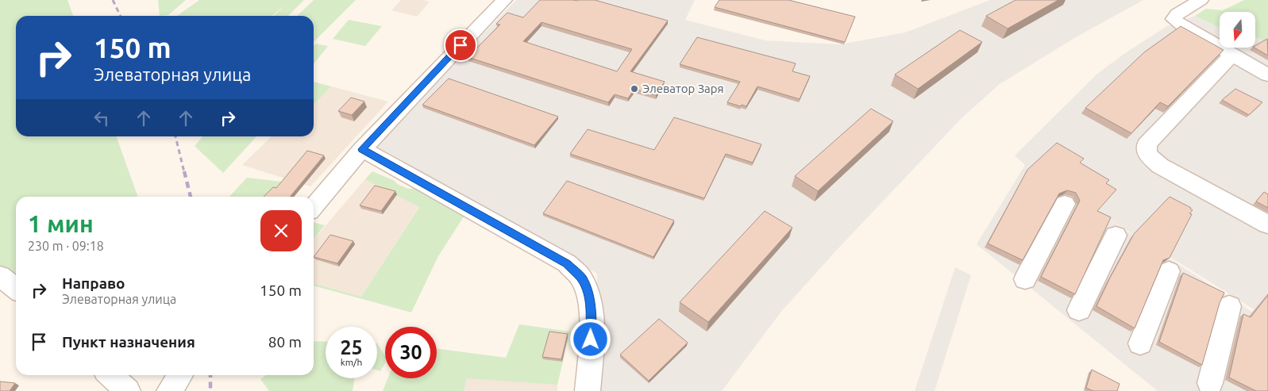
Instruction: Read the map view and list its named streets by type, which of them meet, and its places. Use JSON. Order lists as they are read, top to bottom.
{
  "places": ["Элеватор Заря"],
  "north": "bottom",
  "page": {
    "turn": ["150 m", "Элеваторная улица"],
    "heading": ["1 мин", "230 m · 09:18"],
    "list": [
      {
        "name": "Направо",
        "note": "Элеваторная улица",
        "value": "150 m"
      },
      {
        "name": "Пункт назначения",
        "value": "80 m"
      }
    ],
    "speed": "25 km/h",
    "limit": "30"
  }
}
